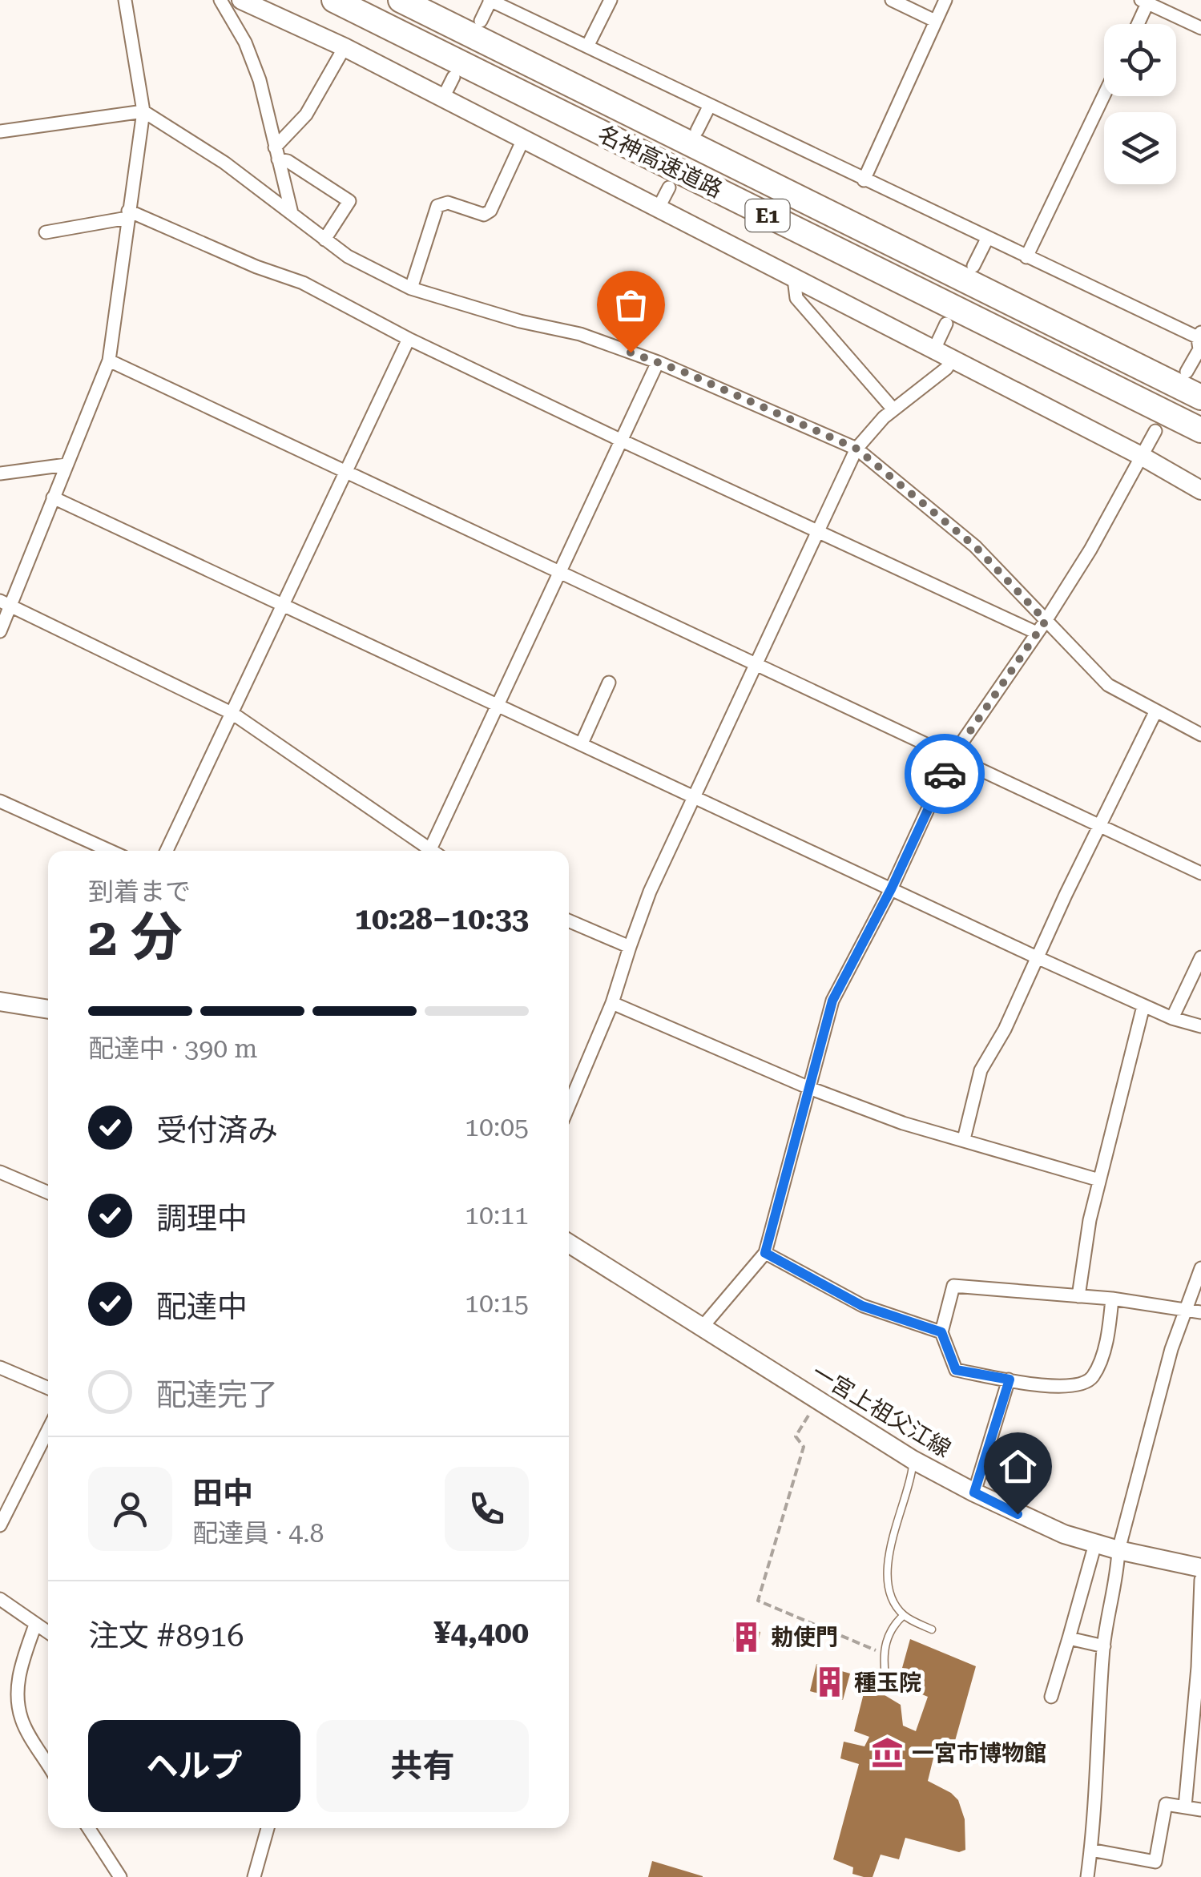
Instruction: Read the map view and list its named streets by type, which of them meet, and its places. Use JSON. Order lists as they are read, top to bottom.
{
  "streets": {
    "highway": ["名神高速道路", "E1"],
    "street": ["一宮上祖父江線"]
  },
  "places": {
    "building": ["勅使門", "種玉院"],
    "museum": ["一宮市博物館"]
  },
  "page": {
    "heading": ["2 分", "到着まで", "10:28–10:33"],
    "panel": [
      "田中",
      "配達員 · 4.8",
      "注文 #8916",
      "¥4,400"
    ],
    "bar": "配達中 · 390 m",
    "list": [
      ["受付済み", "10:05"],
      ["調理中", "10:11"],
      ["配達中", "10:15"],
      "配達完了"
    ],
    "buttons": ["ヘルプ", "共有"]
  }
}
